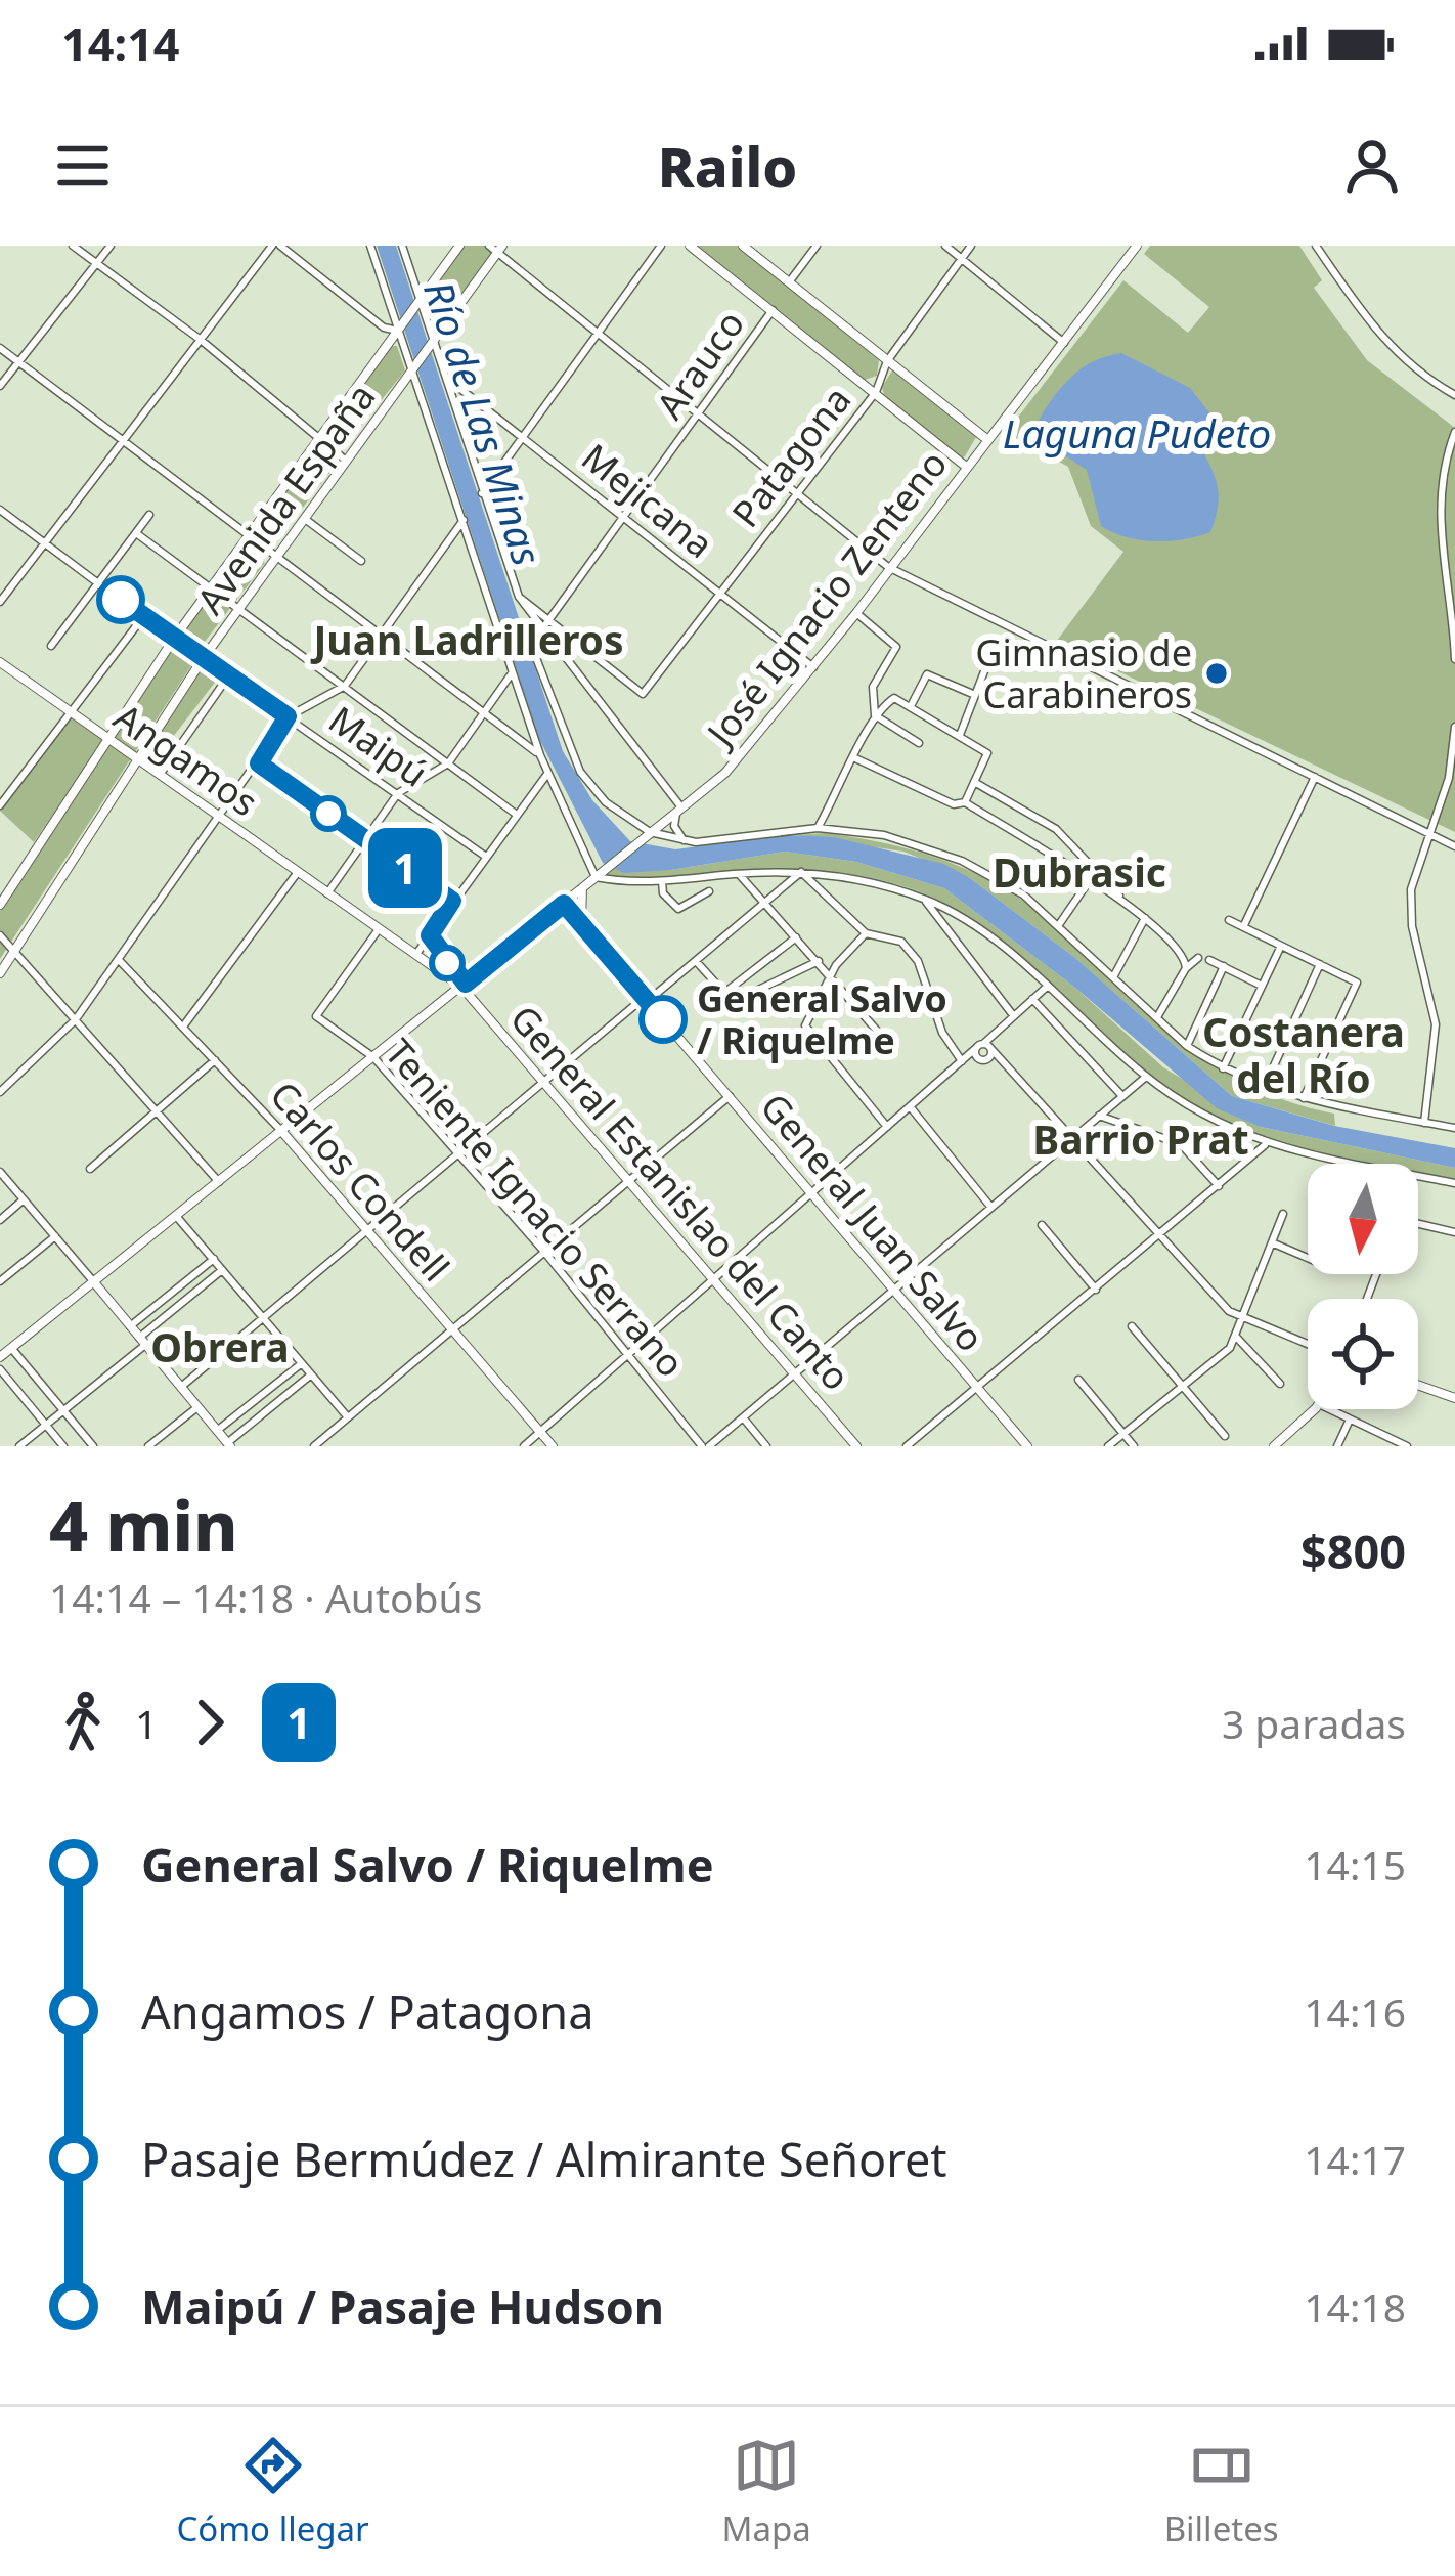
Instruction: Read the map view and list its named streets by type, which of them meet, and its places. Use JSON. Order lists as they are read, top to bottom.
{
  "streets": {
    "street": [
      "Arauco",
      "Patagona",
      "Avenida España",
      "Mejicana",
      "José Ignacio Zenteno",
      "Maipú",
      "Angamos",
      "Carlos Condell",
      "General Estanislao del Canto",
      "Teniente Ignacio Serrano",
      "General Juan Salvo"
    ]
  },
  "crossings": [
    ["Arauco", "Patagona"],
    ["Arauco", "Mejicana"],
    ["Patagona", "Mejicana"],
    ["Avenida España", "Maipú"],
    ["Avenida España", "Angamos"],
    ["Mejicana", "José Ignacio Zenteno"],
    ["José Ignacio Zenteno", "Angamos"],
    ["José Ignacio Zenteno", "Carlos Condell"],
    ["José Ignacio Zenteno", "General Estanislao del Canto"],
    ["José Ignacio Zenteno", "Teniente Ignacio Serrano"],
    ["José Ignacio Zenteno", "General Juan Salvo"],
    ["Angamos", "General Estanislao del Canto"],
    ["Angamos", "Teniente Ignacio Serrano"]
  ],
  "districts": [
    "Juan Ladrilleros",
    "Dubrasic",
    "Costanera del Río",
    "Barrio Prat",
    "Obrera"
  ],
  "water": ["Río de Las Minas", "Laguna Pudeto"],
  "places": ["Gimnasio de Carabineros", "General Salvo / Riquelme"],
  "lines": ["bus line 1"],
  "north": "bottom",
  "page": {
    "status": "14:14",
    "header": "Railo",
    "on_map": "1",
    "heading": ["4 min", "14:14 – 14:18 · Autobús", "$800"],
    "legs": ["1", "1", "3 paradas"],
    "list": [
      {
        "name": "General Salvo / Riquelme",
        "value": "14:15"
      },
      {
        "name": "Angamos / Patagona",
        "value": "14:16"
      },
      {
        "name": "Pasaje Bermúdez / Almirante Señoret",
        "value": "14:17"
      },
      {
        "name": "Maipú / Pasaje Hudson",
        "value": "14:18"
      }
    ],
    "tabs": ["Cómo llegar", "Mapa", "Billetes"]
  }
}
